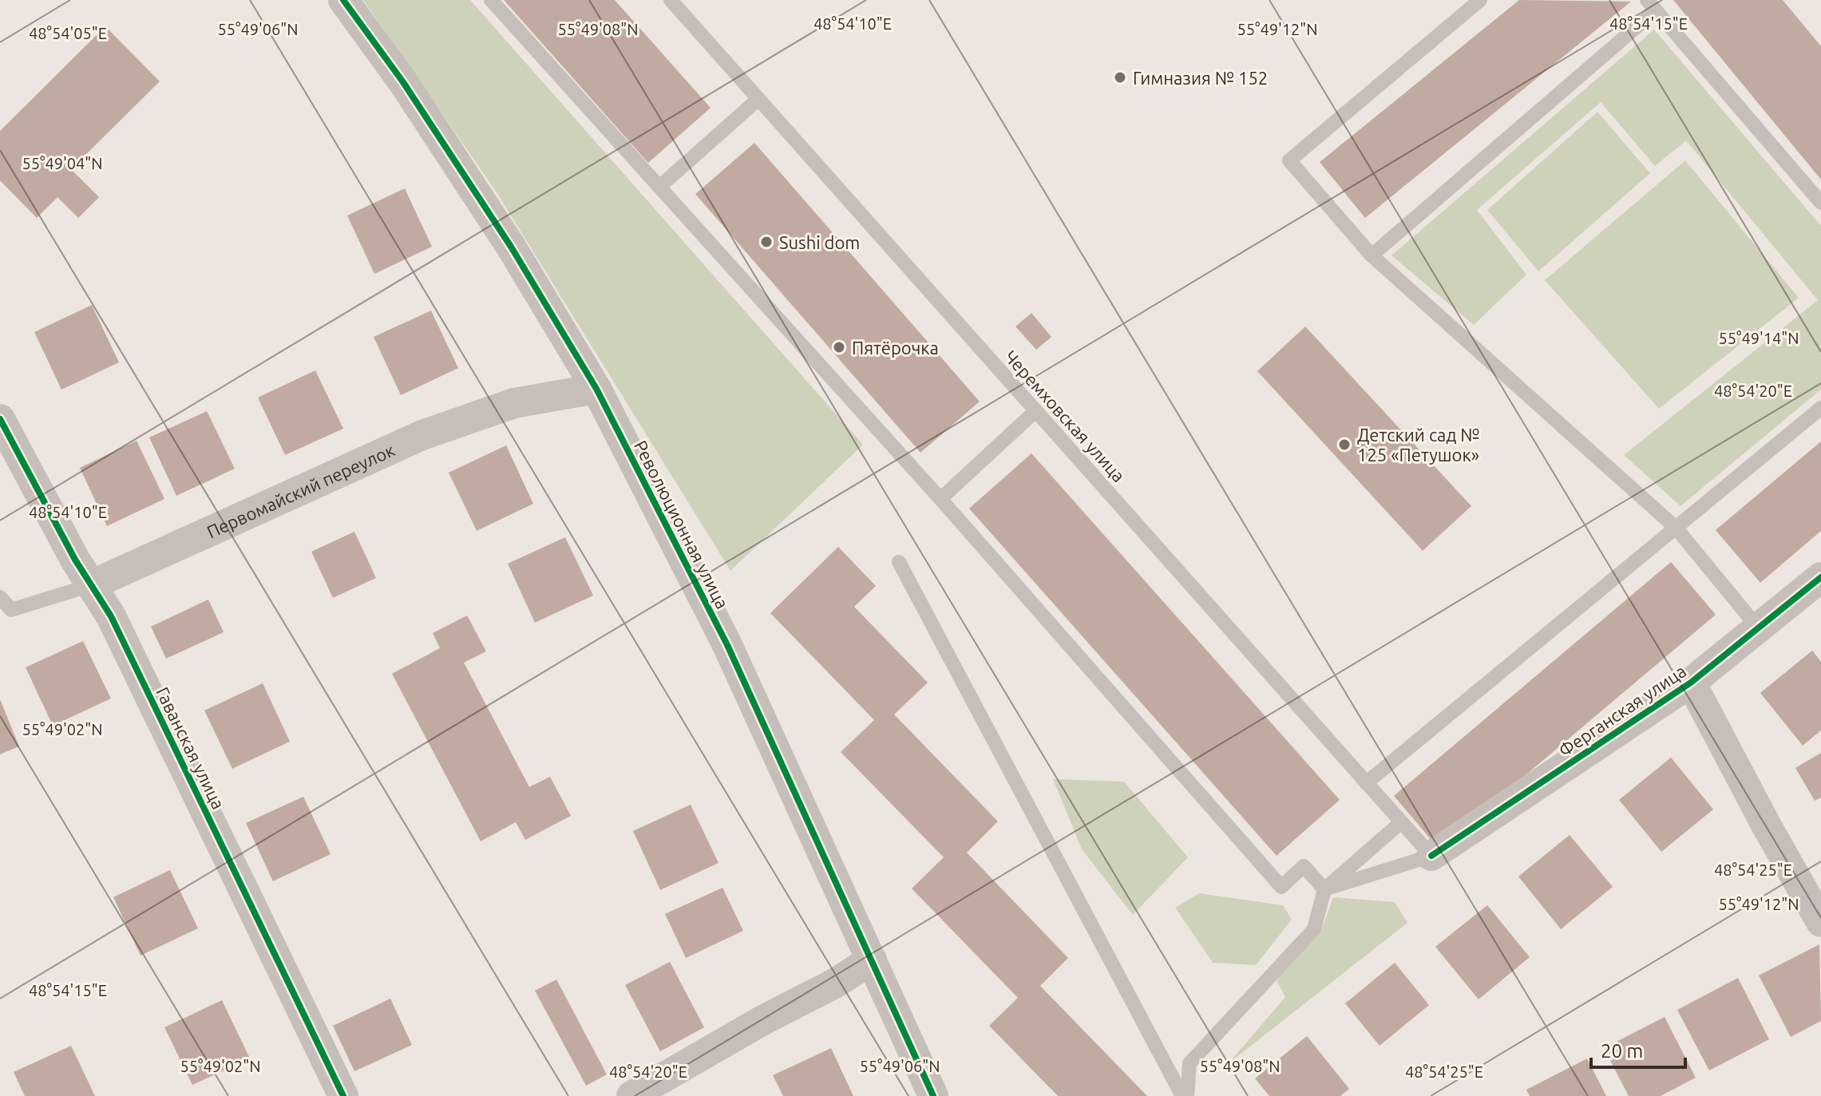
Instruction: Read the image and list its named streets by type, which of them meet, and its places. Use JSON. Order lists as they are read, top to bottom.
{
  "streets": {
    "street": [
      "Первомайский переулок",
      "Революционная улица",
      "Ферганская улица",
      "Гаванская улица"
    ],
    "lane": ["Черемховская улица"]
  },
  "crossings": [
    ["Черемховская улица", "Ферганская улица"],
    ["Первомайский переулок", "Революционная улица"],
    ["Первомайский переулок", "Гаванская улица"]
  ],
  "places": [
    "Гимназия № 152",
    "Sushi dom",
    "Пятёрочка",
    "Детский сад № 125 «Петушок»"
  ],
  "scale_bar": "20 m",
  "coordinates": [
    "48°54'10\"E",
    "48°54'15\"E",
    "55°49'06\"N",
    "55°49'08\"N",
    "55°49'12\"N",
    "48°54'05\"E",
    "55°49'04\"N",
    "55°49'14\"N",
    "48°54'20\"E",
    "55°49'02\"N",
    "48°54'25\"E"
  ]
}
